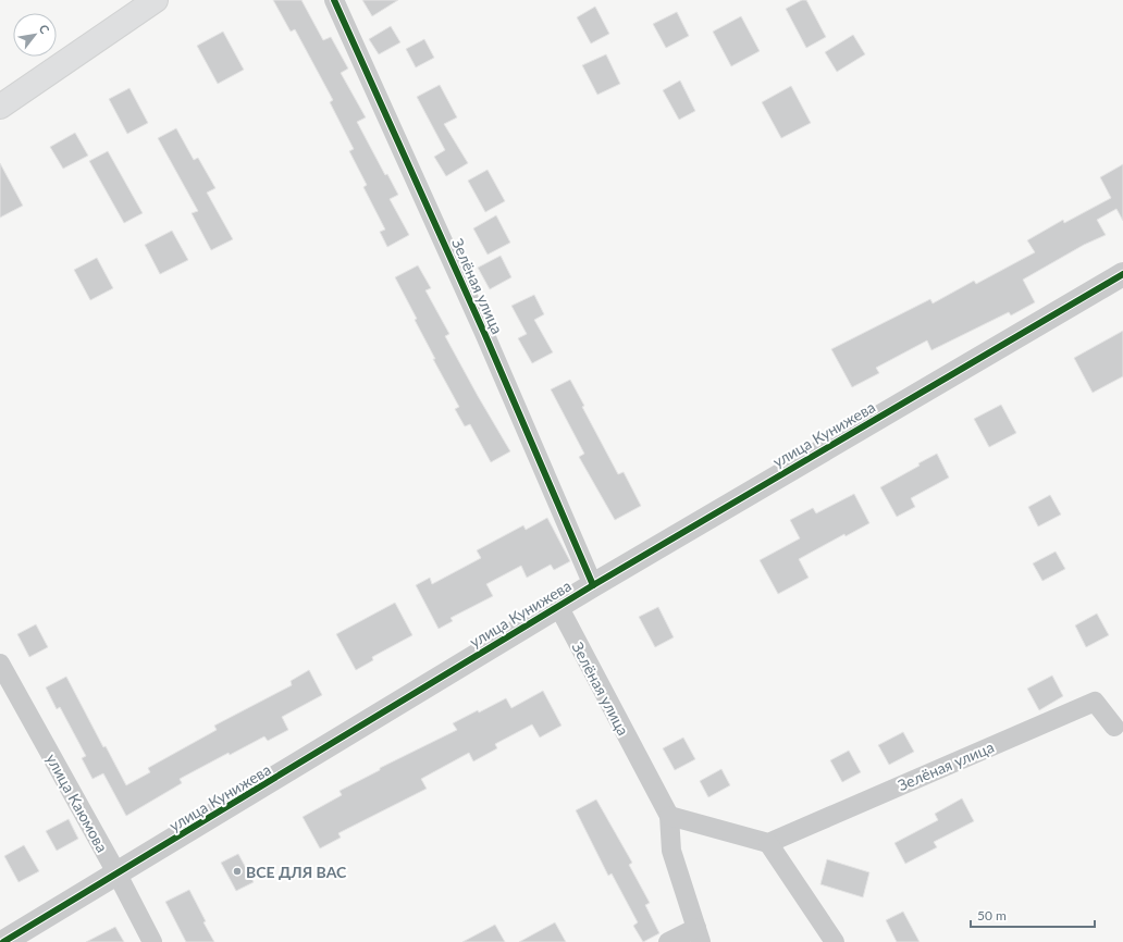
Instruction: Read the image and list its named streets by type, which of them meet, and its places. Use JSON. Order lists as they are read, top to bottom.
{
  "streets": {
    "street": ["Зелёная улица", "улица Кунижева", "улица Каюмова"]
  },
  "crossings": [
    ["Зелёная улица", "улица Кунижева"],
    ["улица Кунижева", "улица Каюмова"]
  ],
  "places": ["ВСЕ ДЛЯ ВАС"],
  "scale_bar": "50 m",
  "north": "top right"
}
